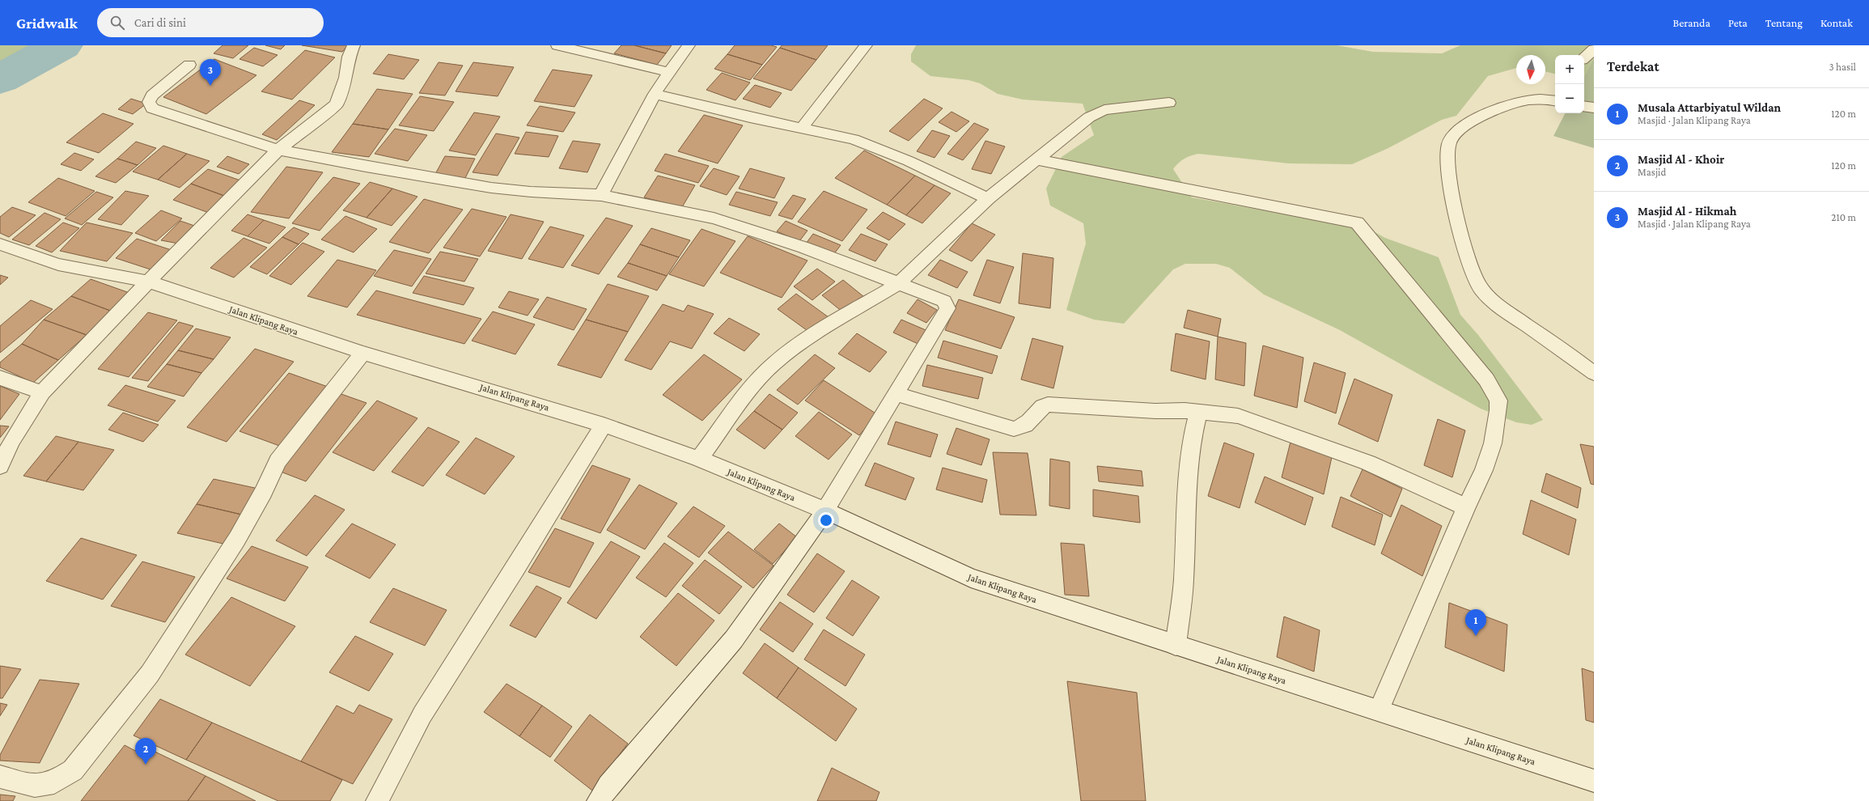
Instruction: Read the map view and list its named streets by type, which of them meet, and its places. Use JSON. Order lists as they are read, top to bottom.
{
  "streets": {
    "street": ["Jalan Klipang Raya"]
  },
  "north": "bottom",
  "page": {
    "header": "Gridwalk",
    "search": "Cari di sini",
    "nav": [
      "Beranda",
      "Peta",
      "Tentang",
      "Kontak"
    ],
    "heading": ["Terdekat", "3 hasil"],
    "map_buttons": ["+", "−"],
    "pins": ["3", "1", "2"],
    "list": [
      {
        "mark": "1",
        "name": "Musala Attarbiyatul Wildan",
        "note": "Masjid · Jalan Klipang Raya",
        "value": "120 m"
      },
      {
        "mark": "2",
        "name": "Masjid Al - Khoir",
        "note": "Masjid",
        "value": "120 m"
      },
      {
        "mark": "3",
        "name": "Masjid Al - Hikmah",
        "note": "Masjid · Jalan Klipang Raya",
        "value": "210 m"
      }
    ]
  }
}
